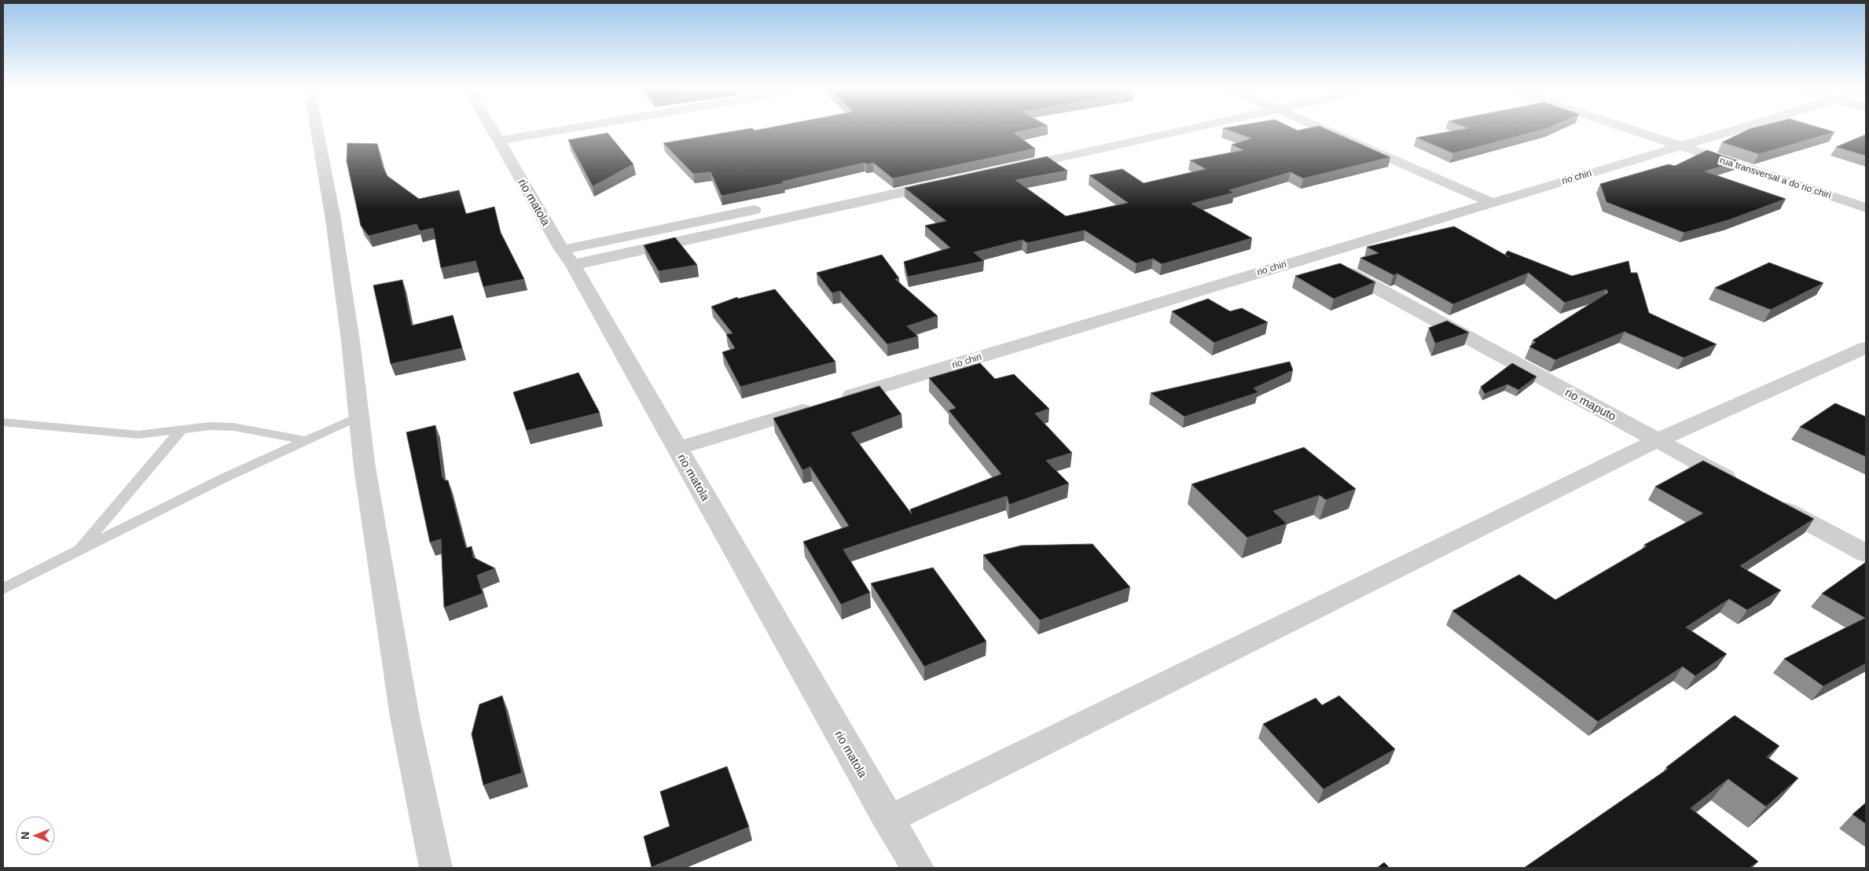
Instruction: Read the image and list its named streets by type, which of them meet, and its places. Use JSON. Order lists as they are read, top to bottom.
{
  "streets": {
    "street": [
      "rio chiri",
      "rua transversal a do rio chiri",
      "rio matola",
      "rio maputo"
    ]
  },
  "crossings": [
    ["rio chiri", "rua transversal a do rio chiri"],
    ["rio chiri", "rio matola"],
    ["rio chiri", "rio maputo"]
  ],
  "north": "left"
}
